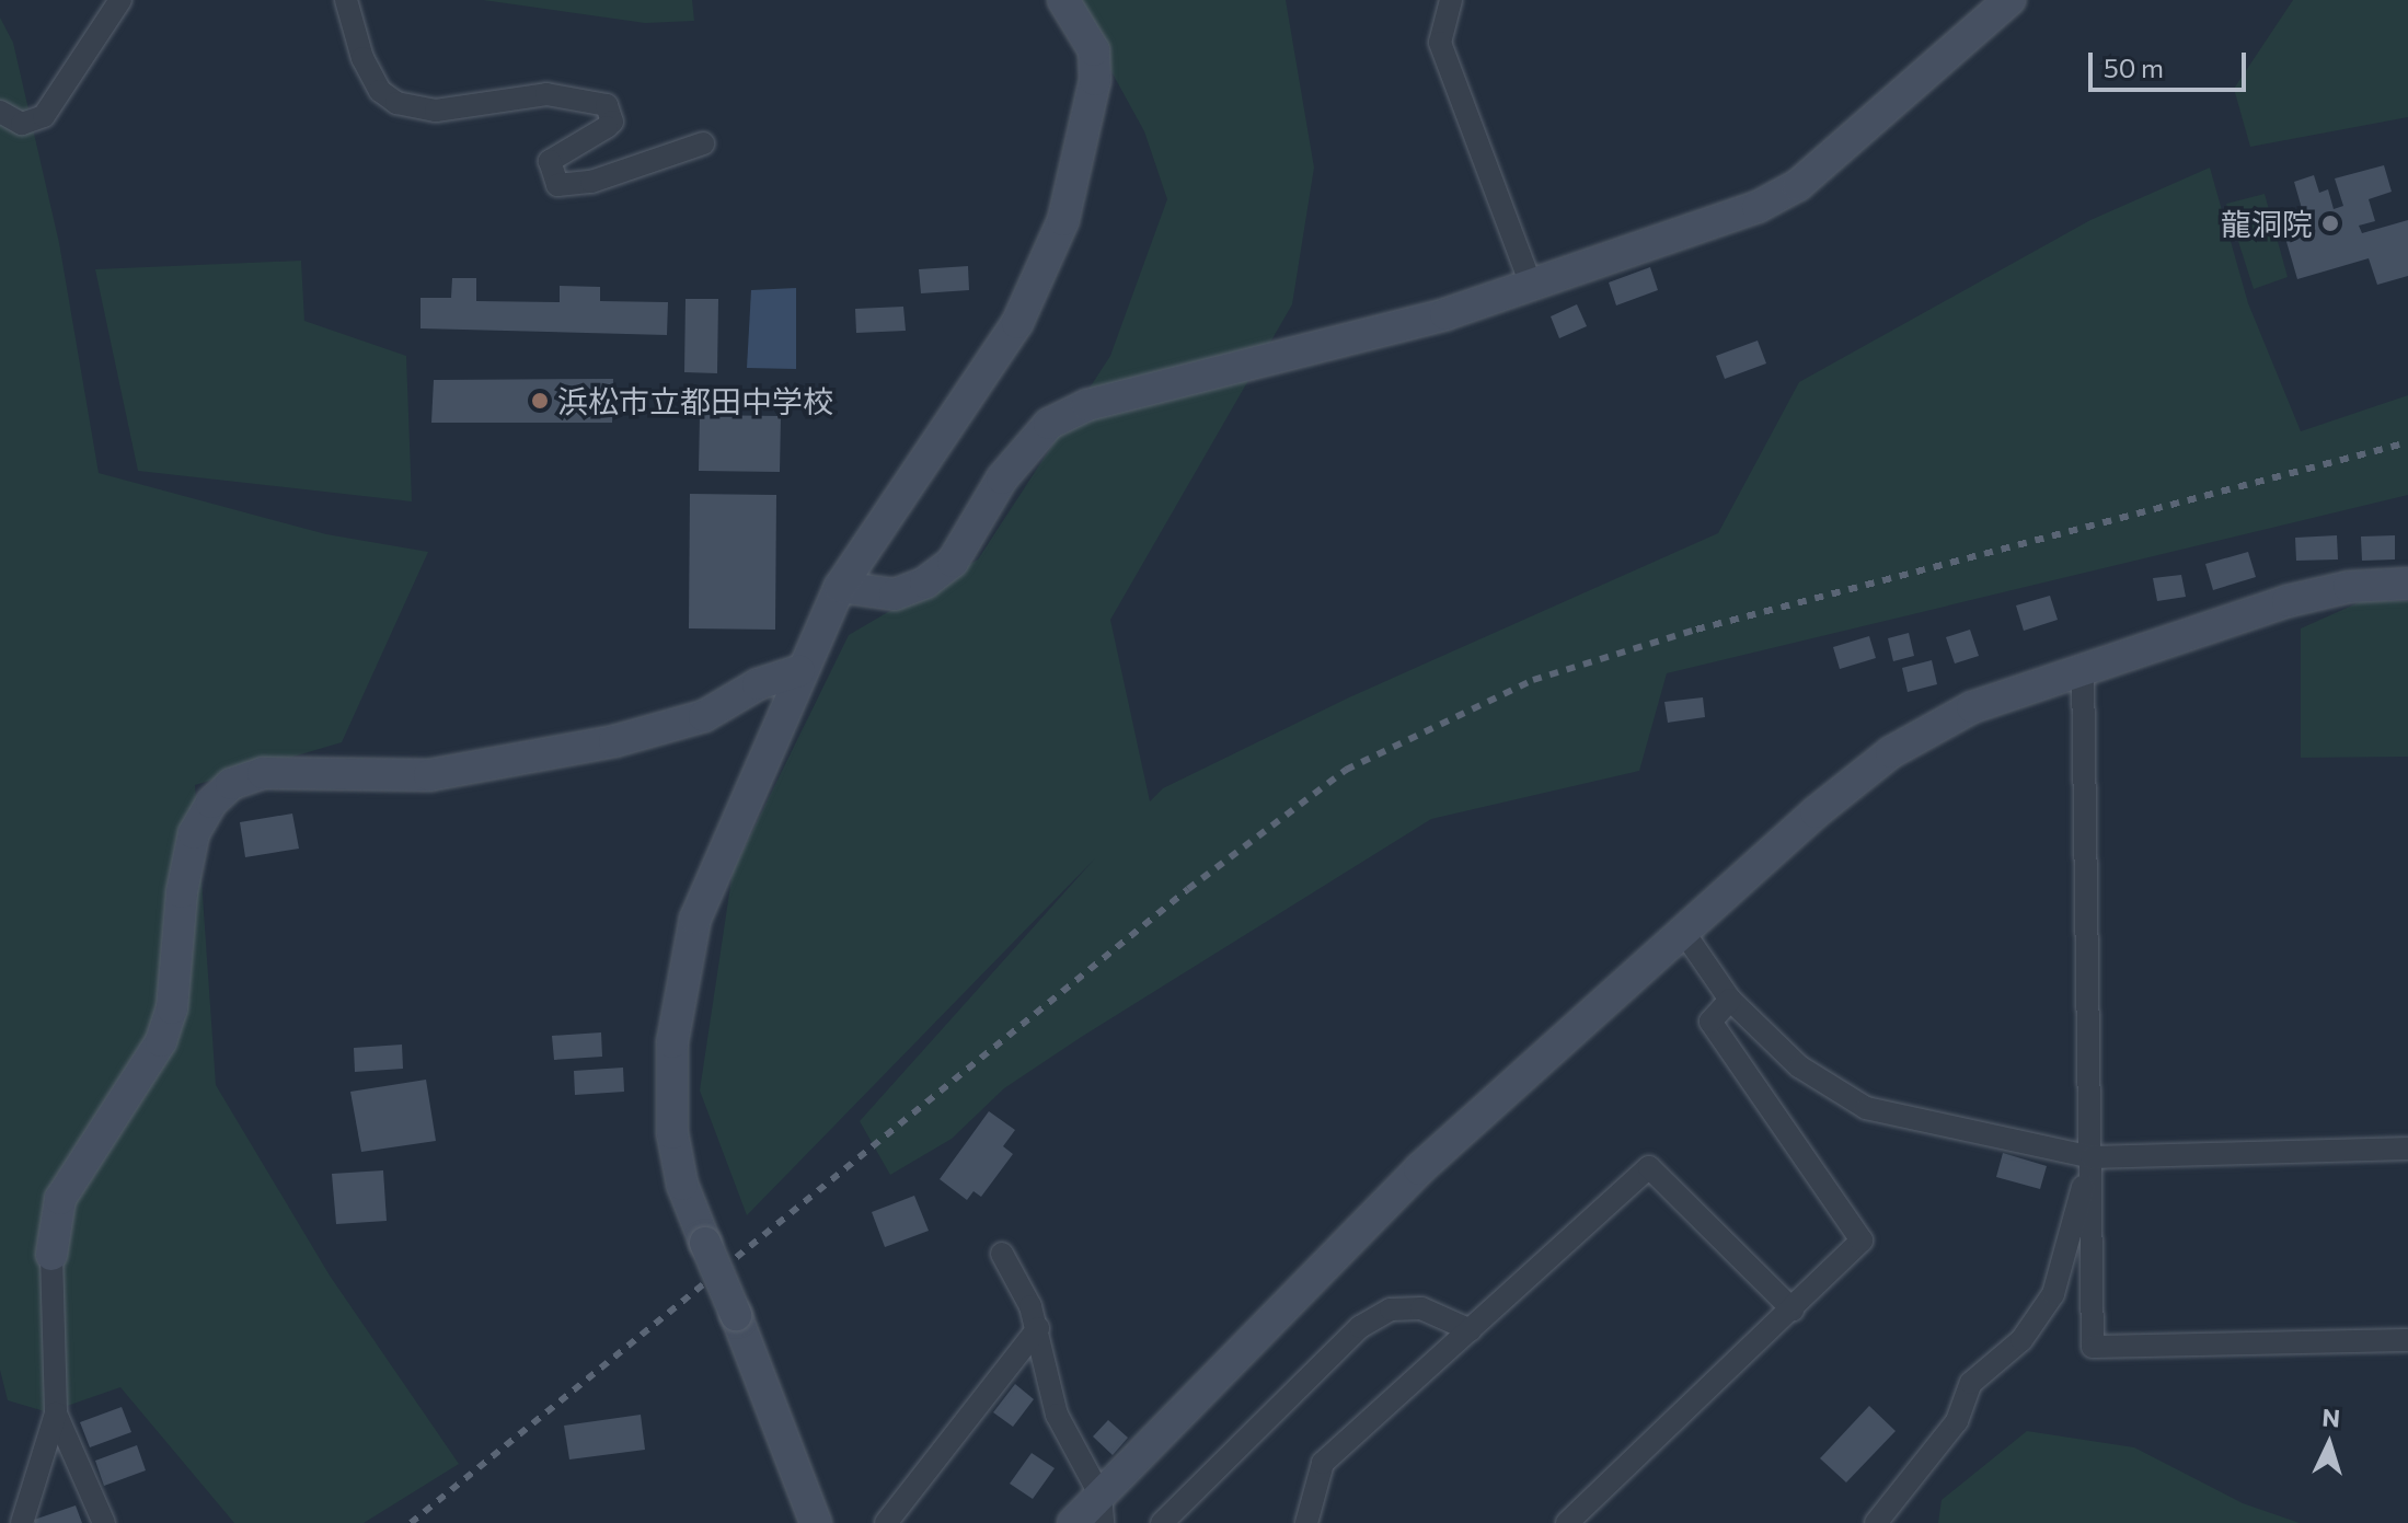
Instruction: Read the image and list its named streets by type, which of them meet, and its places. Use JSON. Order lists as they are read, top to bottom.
{
  "places": ["龍洞院", "浜松市立都田中学校"],
  "scale_bar": "50 m",
  "north": "top"
}
